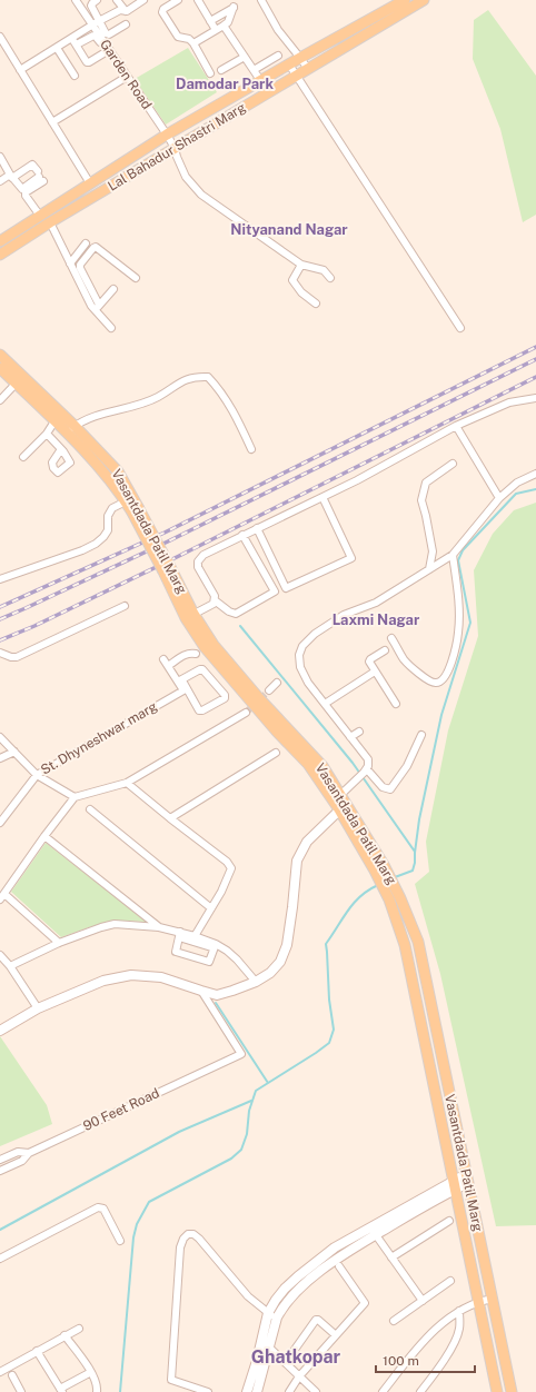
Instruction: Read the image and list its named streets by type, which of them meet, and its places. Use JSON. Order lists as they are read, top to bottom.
{
  "streets": {
    "main road": ["Lal Bahadur Shastri Marg", "Vasantdada Patil Marg"],
    "street": ["Garden Road", "St. Dhyneshwar marg", "90 Feet Road"]
  },
  "crossings": [
    ["Garden Road", "Lal Bahadur Shastri Marg"]
  ],
  "districts": [
    "Damodar Park",
    "Nityanand Nagar",
    "Laxmi Nagar",
    "Ghatkopar"
  ],
  "scale_bar": "100 m"
}
